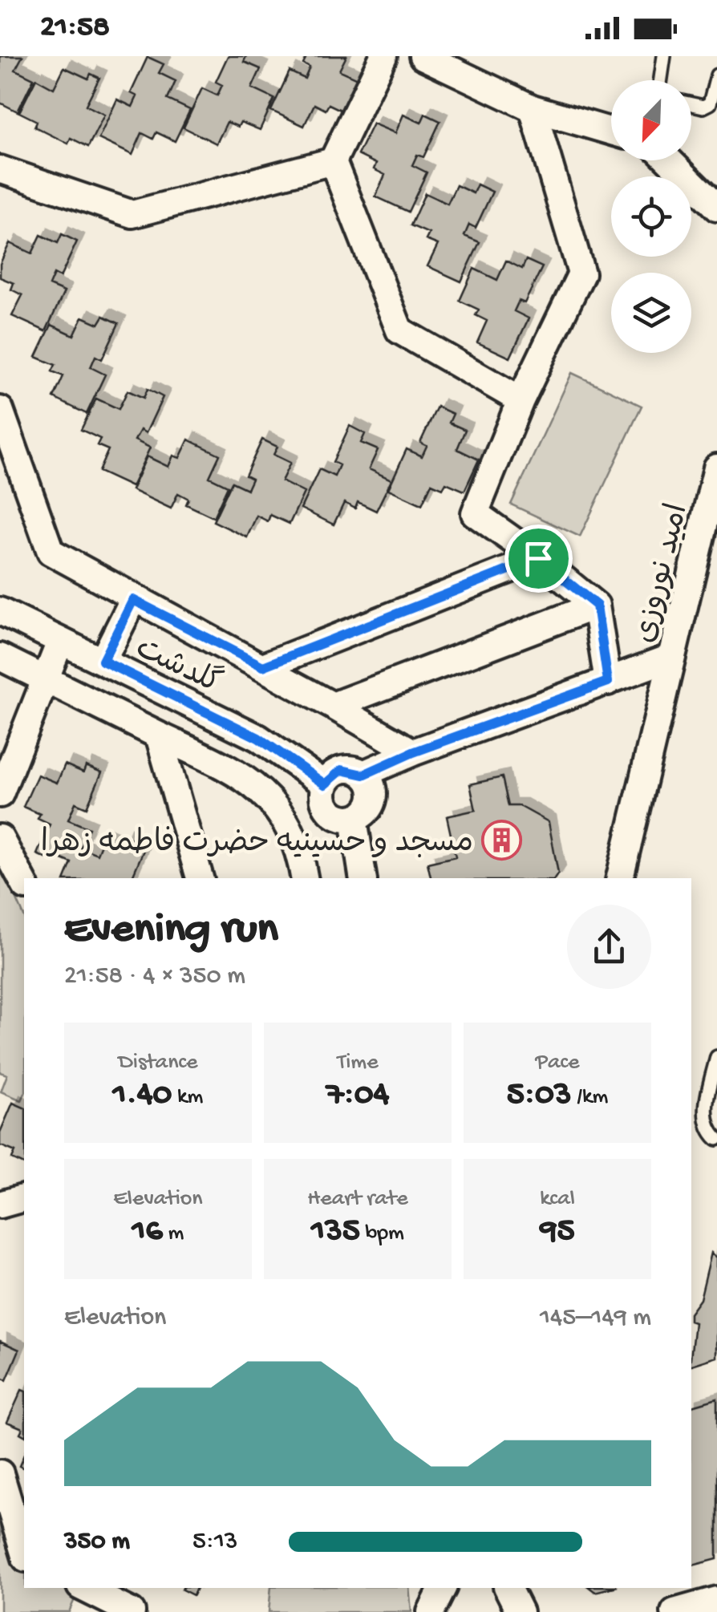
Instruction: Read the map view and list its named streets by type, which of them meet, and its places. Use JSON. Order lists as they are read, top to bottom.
{
  "streets": {
    "street": ["امید نوروزی", "گلدشت"]
  },
  "places": {
    "building": ["مسجد و حسینیه حضرت فاطمه زهرا"]
  },
  "north": "bottom left",
  "page": {
    "status": "21:58",
    "heading": ["Evening run", "21:58 · 4 × 350 m"],
    "stats": [
      ["Distance", "1.40 km"],
      ["Time", "7:04"],
      ["Pace", "5:03 /km"],
      ["Elevation", "16 m"],
      ["Heart rate", "135 bpm"],
      ["kcal", "95"]
    ],
    "chart": ["Elevation", "145–149 m"],
    "list": [
      {
        "name": "350 m",
        "note": "5:13"
      }
    ]
  }
}
